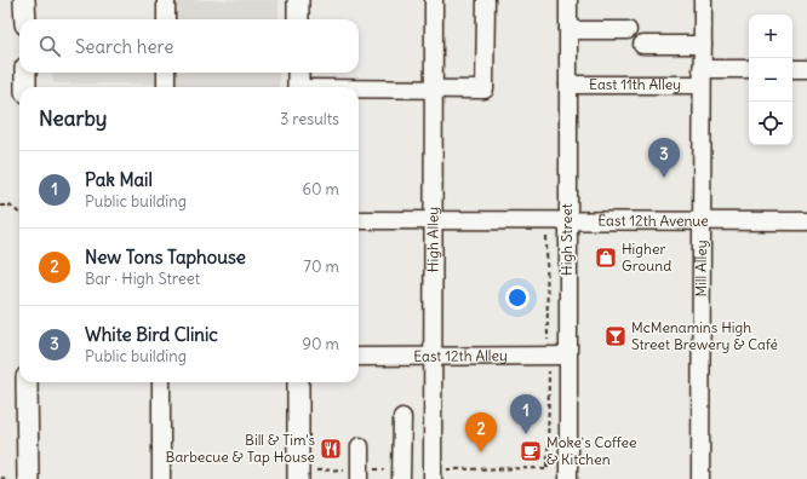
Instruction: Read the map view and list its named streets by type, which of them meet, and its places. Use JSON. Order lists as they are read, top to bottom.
{
  "streets": {
    "street": [
      "East 11th Alley",
      "East 12th Avenue",
      "High Alley",
      "High Street",
      "Mill Alley",
      "East 12th Alley"
    ]
  },
  "crossings": [
    ["East 11th Alley", "High Street"],
    ["East 11th Alley", "Mill Alley"],
    ["East 12th Avenue", "High Alley"],
    ["East 12th Avenue", "High Street"],
    ["East 12th Avenue", "Mill Alley"],
    ["High Alley", "East 12th Alley"],
    ["High Street", "East 12th Alley"]
  ],
  "places": {
    "shop": ["Higher Ground"],
    "bar": ["McMenamins High Street Brewery & Café"],
    "restaurant": ["Bill & Tim's Barbecue & Tap House"],
    "cafe": ["Moke's Coffee & Kitchen"]
  },
  "page": {
    "map_buttons": ["+", "−"],
    "search": "Search here",
    "heading": ["Nearby", "3 results"],
    "pins": ["3", "1", "2"],
    "list": [
      {
        "mark": "1",
        "name": "Pak Mail",
        "note": "Public building",
        "value": "60 m"
      },
      {
        "mark": "2",
        "name": "New Tons Taphouse",
        "note": "Bar · High Street",
        "value": "70 m"
      },
      {
        "mark": "3",
        "name": "White Bird Clinic",
        "note": "Public building",
        "value": "90 m"
      }
    ]
  }
}
